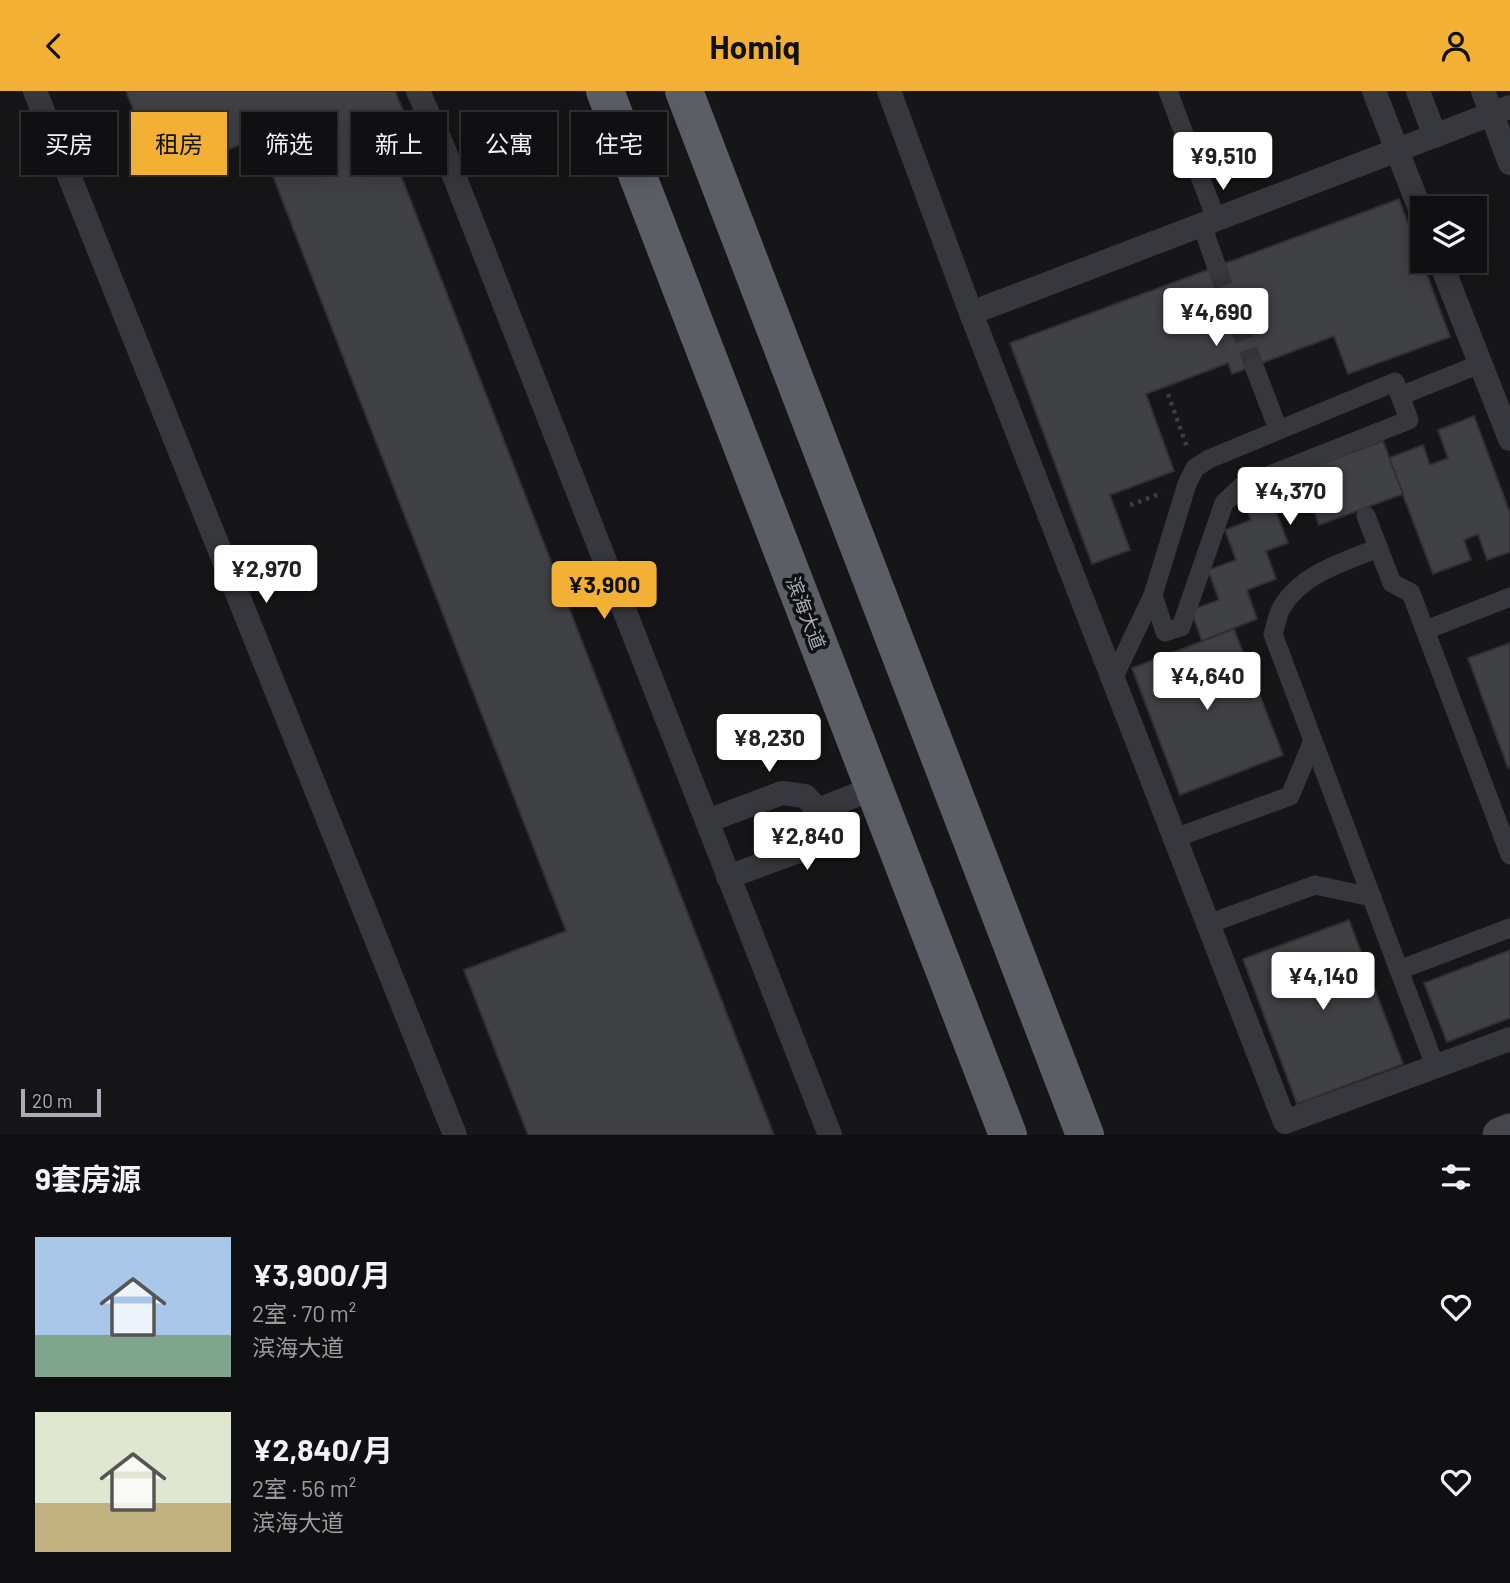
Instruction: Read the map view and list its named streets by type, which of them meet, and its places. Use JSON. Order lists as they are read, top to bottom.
{
  "streets": {
    "highway": ["滨海大道"]
  },
  "scale_bar": "20 m",
  "page": {
    "header": "Homiq",
    "chip": [
      "买房",
      "租房",
      "筛选",
      "新上",
      "公寓",
      "住宅"
    ],
    "price": [
      "¥9,510",
      "¥4,690",
      "¥4,370",
      "¥2,970",
      "¥3,900",
      "¥4,640",
      "¥8,230",
      "¥2,840",
      "¥4,140"
    ],
    "scale": "20 m",
    "heading": "9套房源",
    "list": [
      {
        "name": "¥3,900/月",
        "note": "2室 · 70 m² · 滨海大道"
      },
      {
        "name": "¥2,840/月",
        "note": "2室 · 56 m² · 滨海大道"
      }
    ]
  }
}
